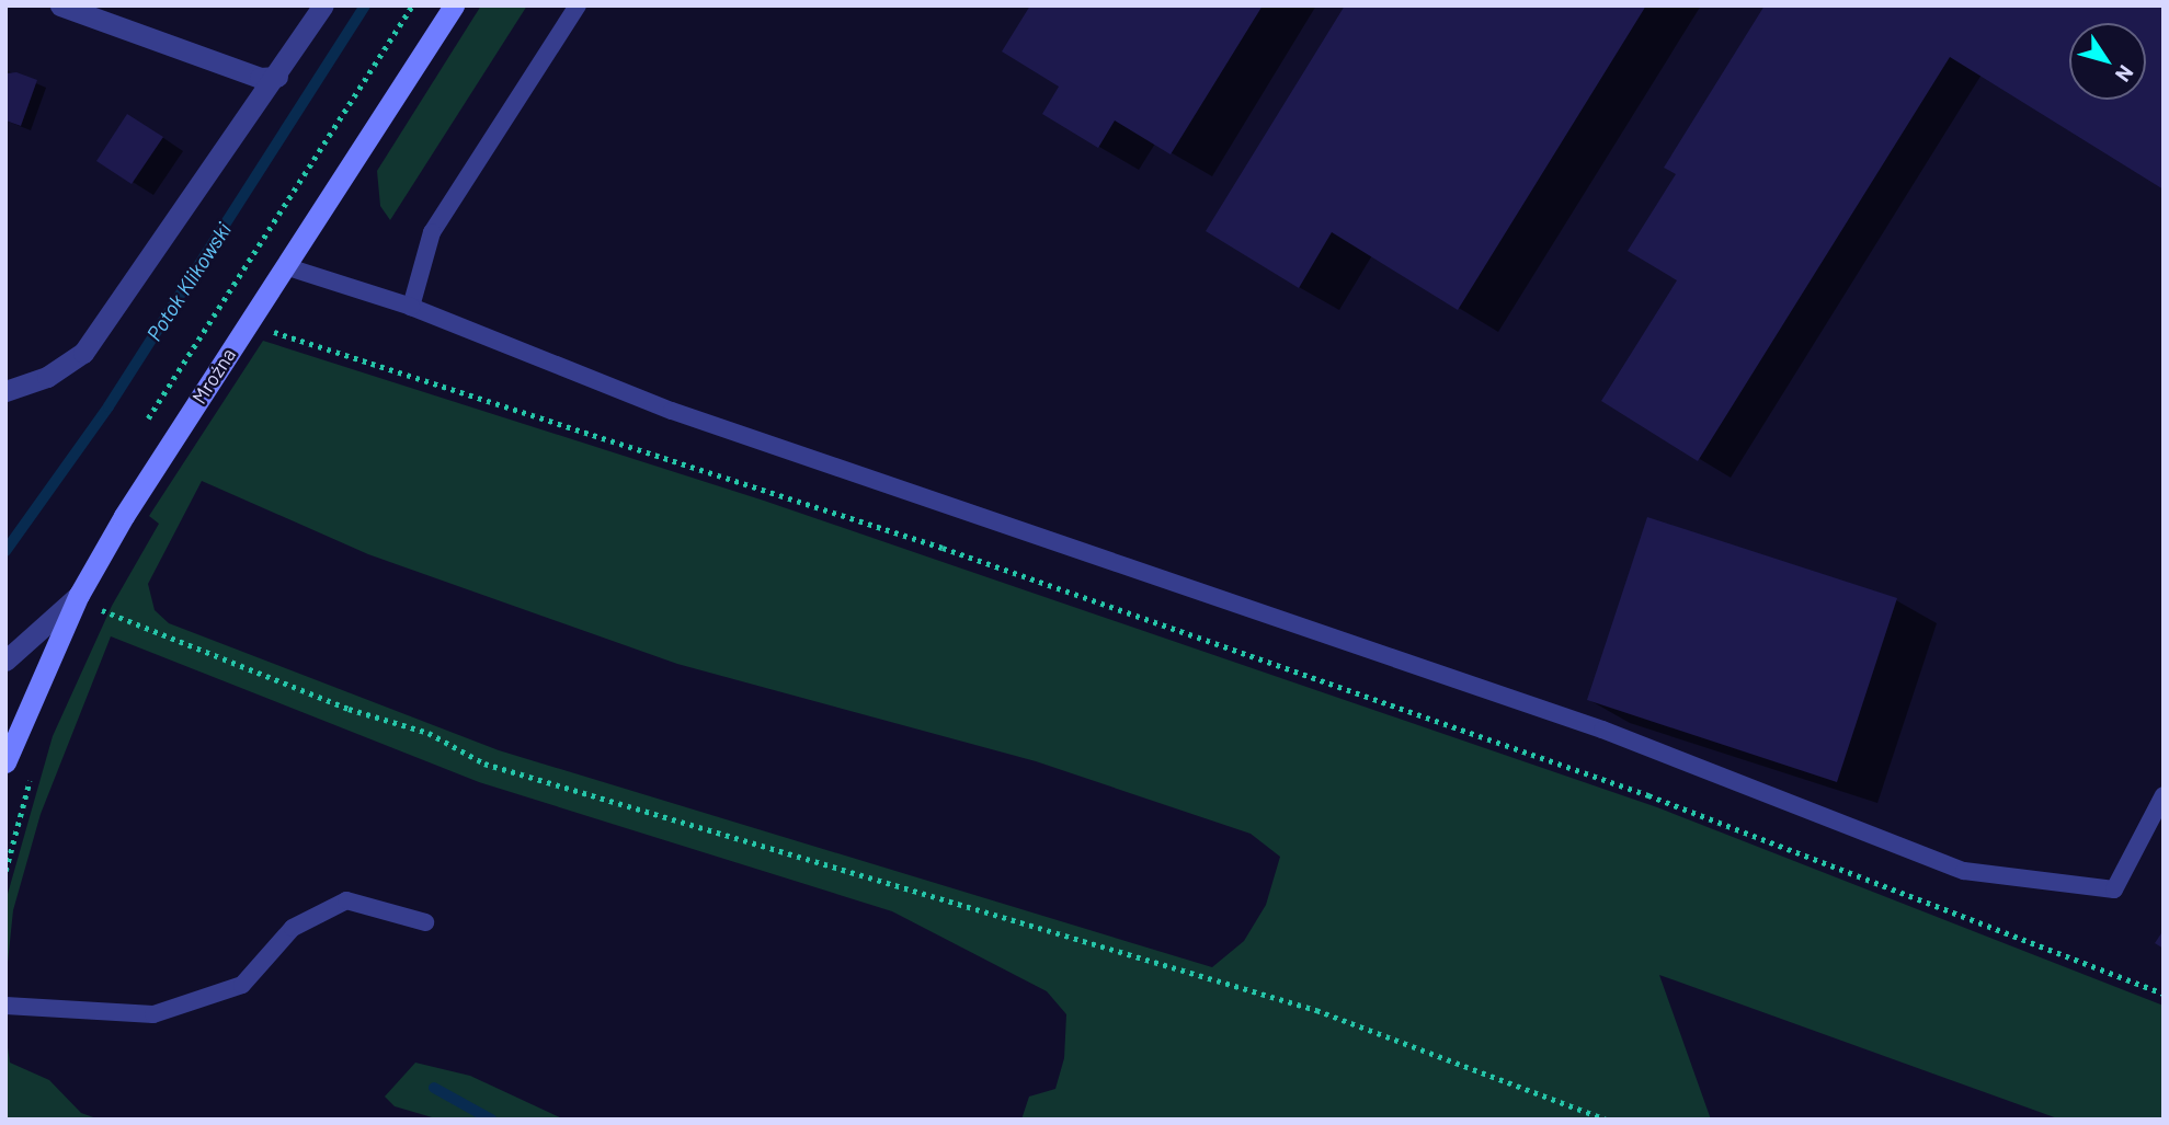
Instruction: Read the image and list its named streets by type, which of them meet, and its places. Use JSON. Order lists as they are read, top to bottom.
{
  "streets": {
    "main road": ["Mroźna"]
  },
  "water": ["Potok Klikowski"],
  "north": "bottom right"
}
